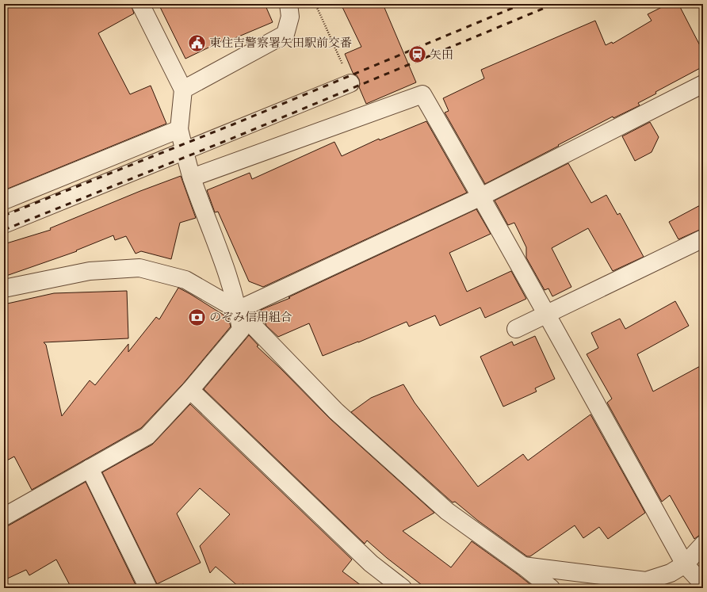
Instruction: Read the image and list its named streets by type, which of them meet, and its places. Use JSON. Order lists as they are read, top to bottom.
{
  "places": {
    "public building": ["東住吉警察署矢田駅前交番"],
    "station": ["矢田"],
    "bank": ["のぞみ信用組合"]
  }
}
